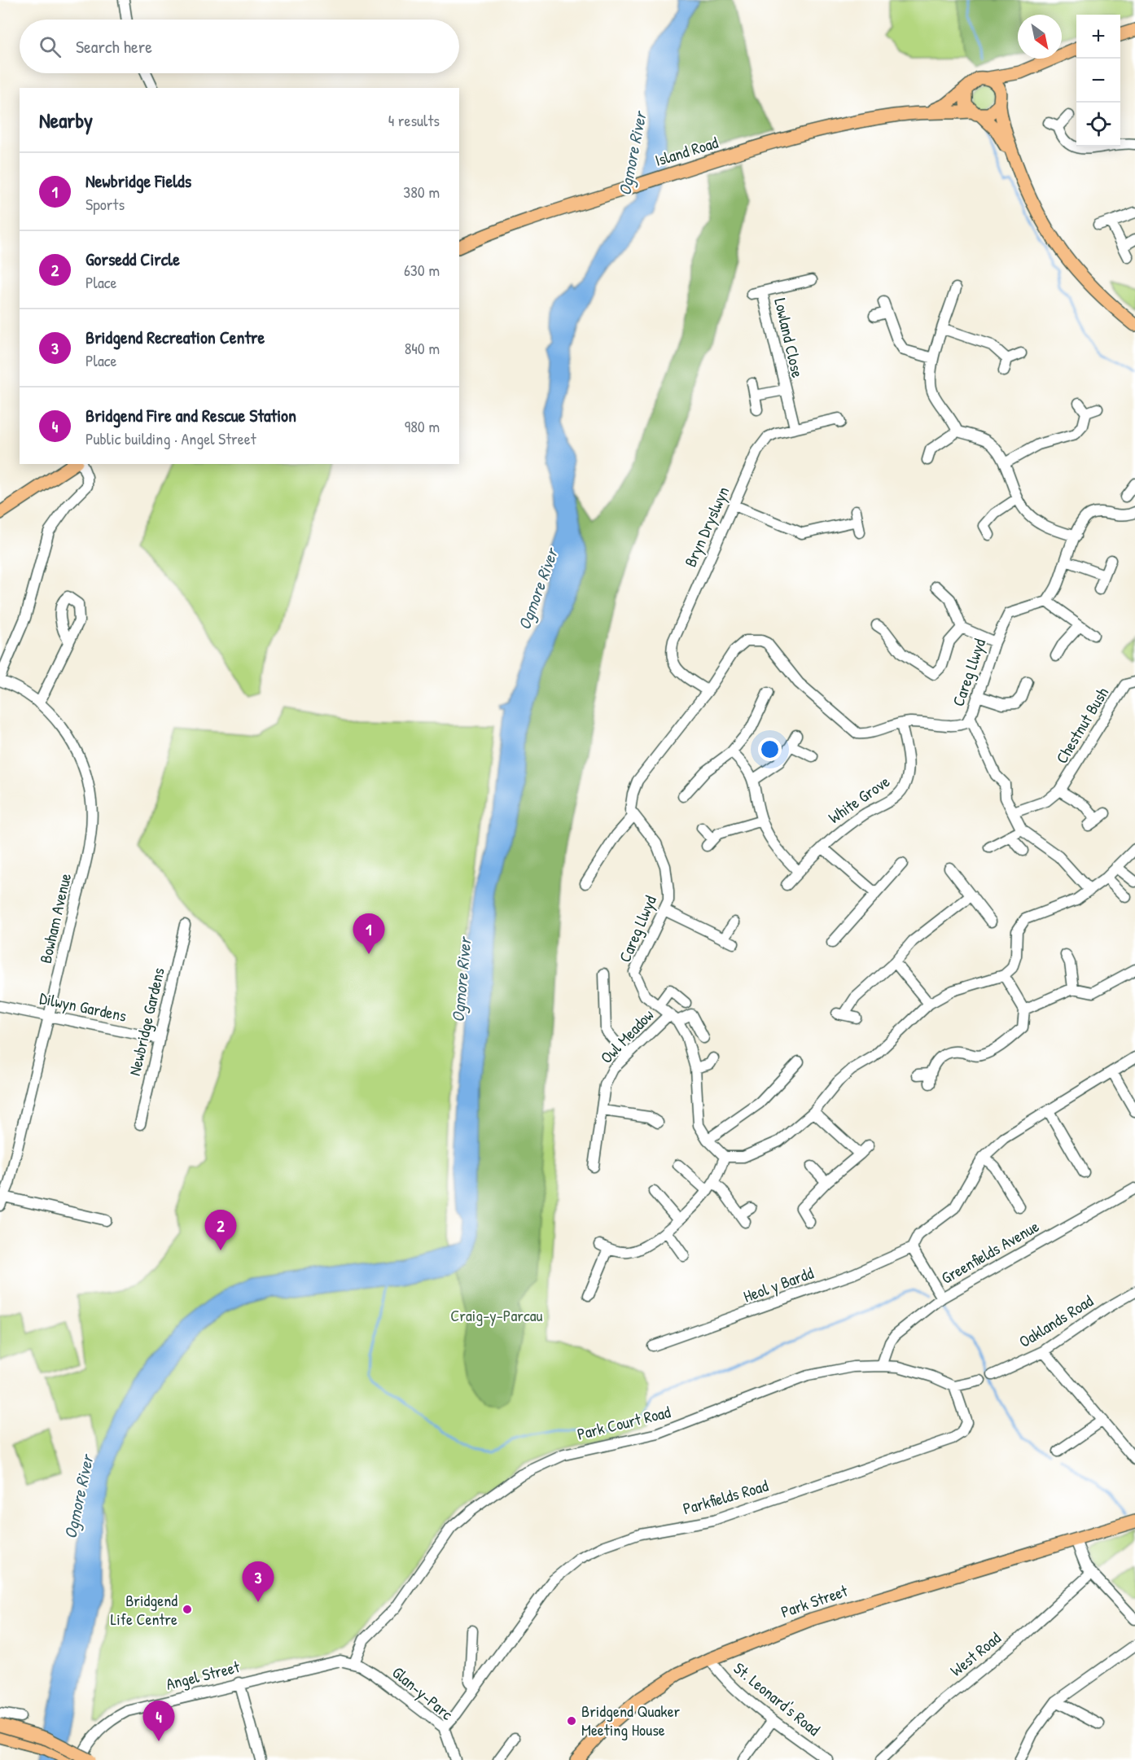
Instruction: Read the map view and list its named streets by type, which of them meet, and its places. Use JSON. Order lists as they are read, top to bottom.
{
  "streets": {
    "main road": ["Island Road", "Park Street"],
    "street": [
      "Lowland Close",
      "Bryn Dryslwyn",
      "Careg Llwyd",
      "Chestnut Bush",
      "White Grove",
      "Bowham Avenue",
      "Dilwyn Gardens",
      "Newbridge Gardens",
      "Owl Meadow",
      "Greenfields Avenue",
      "Heol y Bardd",
      "Oaklands Road",
      "Park Court Road",
      "Parkfields Road",
      "West Road",
      "Angel Street",
      "Glan-y-Parc",
      "St. Leonard's Road"
    ]
  },
  "crossings": [
    ["Lowland Close", "Bryn Dryslwyn"],
    ["Bryn Dryslwyn", "Careg Llwyd"],
    ["Careg Llwyd", "White Grove"],
    ["Careg Llwyd", "Owl Meadow"],
    ["Bowham Avenue", "Dilwyn Gardens"],
    ["Dilwyn Gardens", "Newbridge Gardens"],
    ["Greenfields Avenue", "Park Court Road"],
    ["Park Court Road", "Parkfields Road"],
    ["Park Court Road", "Angel Street"],
    ["Park Court Road", "Glan-y-Parc"],
    ["Parkfields Road", "Glan-y-Parc"],
    ["Park Street", "St. Leonard's Road"],
    ["Angel Street", "Glan-y-Parc"]
  ],
  "water": ["Ogmore River"],
  "parks": ["Craig-y-Parcau"],
  "places": ["Bridgend Life Centre", "Bridgend Quaker Meeting House"],
  "north": "bottom right",
  "page": {
    "map_buttons": ["+", "−"],
    "search": "Search here",
    "heading": ["Nearby", "4 results"],
    "list": [
      {
        "mark": "1",
        "name": "Newbridge Fields",
        "note": "Sports",
        "value": "380 m"
      },
      {
        "mark": "2",
        "name": "Gorsedd Circle",
        "note": "Place",
        "value": "630 m"
      },
      {
        "mark": "3",
        "name": "Bridgend Recreation Centre",
        "note": "Place",
        "value": "840 m"
      },
      {
        "mark": "4",
        "name": "Bridgend Fire and Rescue Station",
        "note": "Public building · Angel Street",
        "value": "980 m"
      }
    ],
    "pins": [
      "1",
      "2",
      "3",
      "4"
    ]
  }
}
